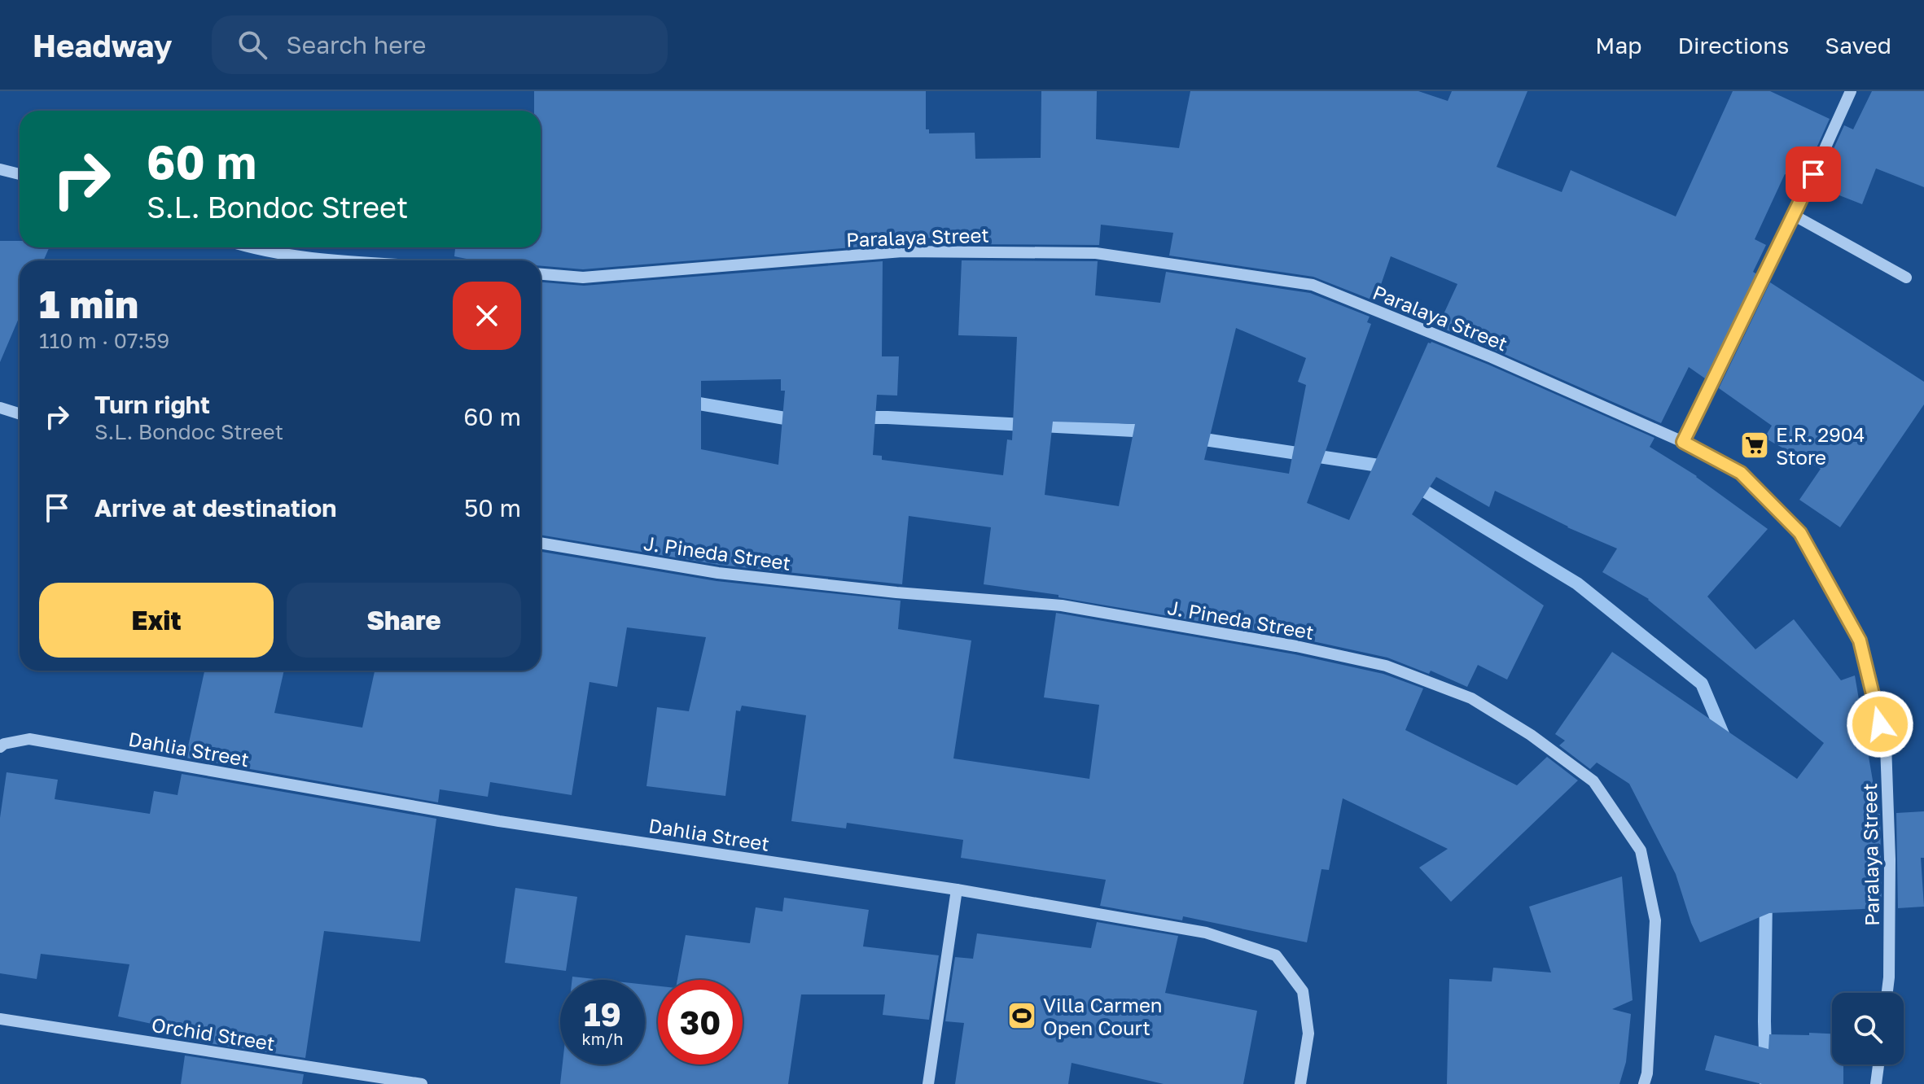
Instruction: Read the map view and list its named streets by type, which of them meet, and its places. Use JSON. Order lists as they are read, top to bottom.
{
  "streets": {
    "street": [
      "Paralaya Street",
      "J. Pineda Street",
      "Dahlia Street",
      "Orchid Street"
    ]
  },
  "places": {
    "supermarket": ["E.R. 2904 Store"],
    "sports": ["Villa Carmen Open Court"]
  },
  "page": {
    "header": "Headway",
    "search": "Search here",
    "nav": ["Map", "Directions", "Saved"],
    "turn": ["60 m", "S.L. Bondoc Street"],
    "heading": ["1 min", "110 m · 07:59"],
    "list": [
      {
        "name": "Turn right",
        "note": "S.L. Bondoc Street",
        "value": "60 m"
      },
      {
        "name": "Arrive at destination",
        "value": "50 m"
      }
    ],
    "buttons": ["Exit", "Share"],
    "speed": "19 km/h",
    "limit": "30"
  }
}
